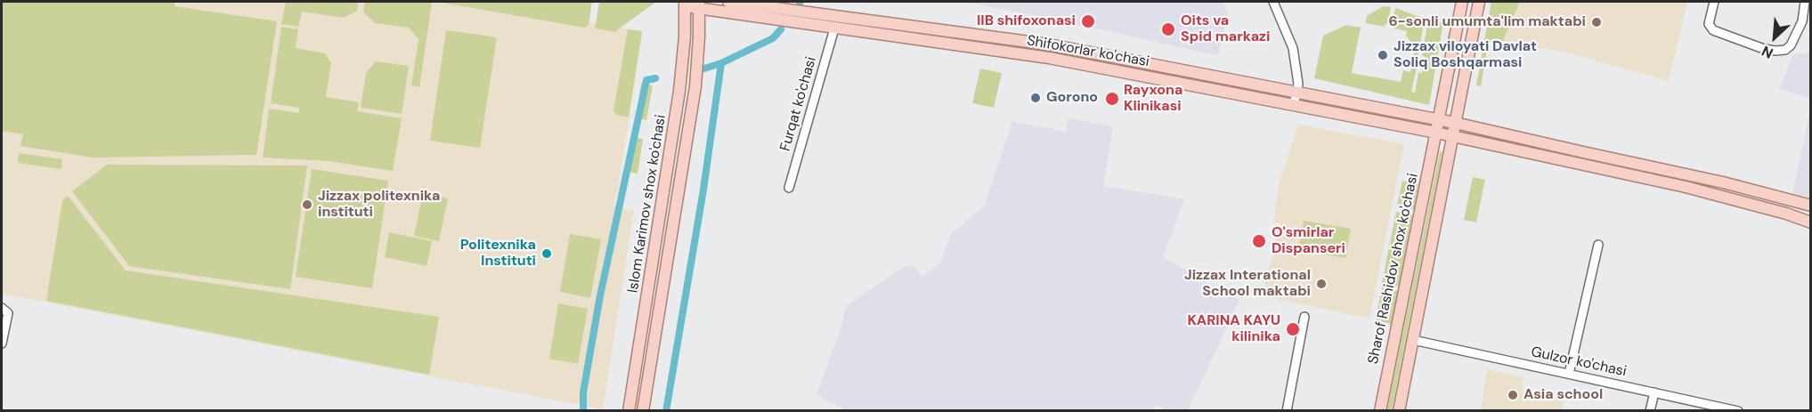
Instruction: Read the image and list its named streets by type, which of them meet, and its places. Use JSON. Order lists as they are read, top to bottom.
{
  "streets": {
    "main road": ["Shifokorlar ko'chasi", "Islom Karimov shox ko'chasi", "Sharof Rashidov shox ko'chasi"],
    "street": ["Furqat ko'chasi", "Gulzor ko'chasi"]
  },
  "crossings": [
    ["Shifokorlar ko'chasi", "Furqat ko'chasi"],
    ["Shifokorlar ko'chasi", "Islom Karimov shox ko'chasi"],
    ["Shifokorlar ko'chasi", "Sharof Rashidov shox ko'chasi"],
    ["Sharof Rashidov shox ko'chasi", "Gulzor ko'chasi"]
  ],
  "places": [
    "IIB shifoxonasi",
    "6-sonli umumta'lim maktabi",
    "Oits va Spid markazi",
    "Jizzax viloyati Davlat Soliq Boshqarmasi",
    "Gorono",
    "Rayxona Klinikasi",
    "Jizzax politexnika instituti",
    "O'smirlar Dispanseri",
    "Politexnika Instituti",
    "Jizzax Interational School maktabi",
    "KARINA KAYU kilinika",
    "Asia school"
  ],
  "north": "bottom left"
}
